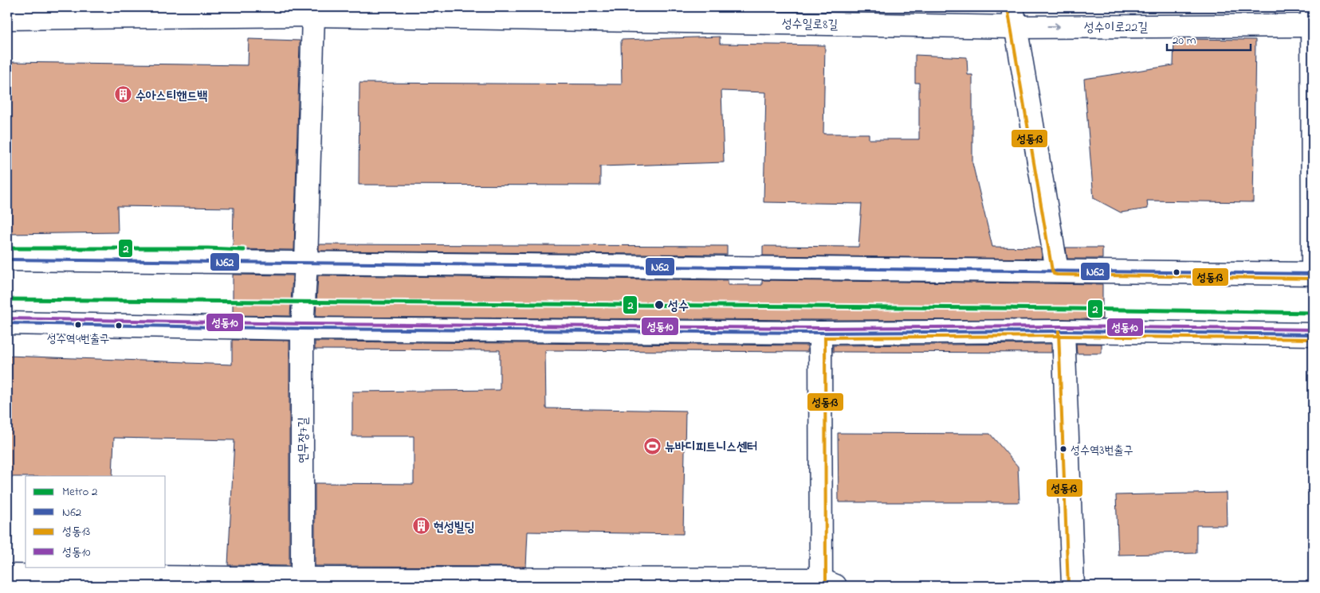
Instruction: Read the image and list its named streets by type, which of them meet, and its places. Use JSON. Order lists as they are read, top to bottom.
{
  "streets": {
    "street": ["성수일로8길", "성수이로22길", "연무장7길"]
  },
  "crossings": [
    ["성수일로8길", "성수이로22길"],
    ["성수일로8길", "연무장7길"]
  ],
  "one_way": ["성수이로22길"],
  "places": {
    "building": ["수아스티핸드백", "현성빌딩"],
    "other": ["성수", "성수역4번출구", "성수역3번출구"],
    "sports": ["뉴바디피트니스센터"]
  },
  "lines": [
    "transit line 성동13",
    "metro line 2",
    "transit line N62",
    "transit line 성동10"
  ],
  "legend": [
    "Metro 2",
    "N62",
    "성동13",
    "성동10"
  ],
  "scale_bar": "20 m"
}
